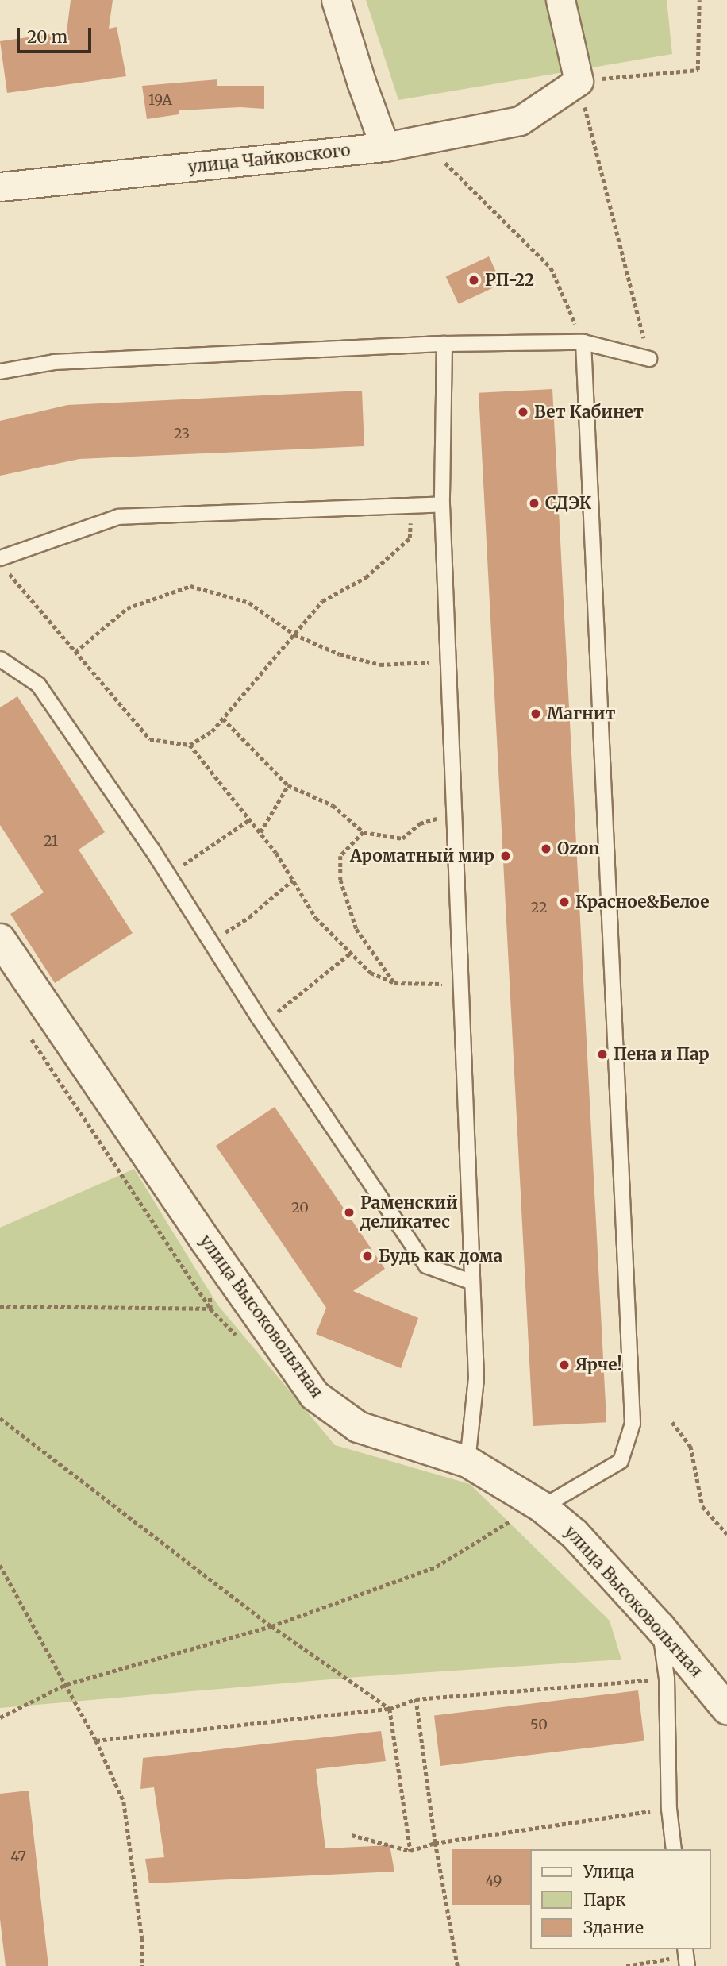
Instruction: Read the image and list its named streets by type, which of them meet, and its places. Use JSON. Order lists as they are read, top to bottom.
{
  "streets": {
    "street": ["улица Чайковского", "улица Высоковольтная"]
  },
  "places": [
    "РП-22",
    "Вет Кабинет",
    "СДЭК",
    "Магнит",
    "Ozon",
    "Ароматный мир",
    "Красное&Белое",
    "Пена и Пар",
    "Раменский деликатес",
    "Будь как дома",
    "Ярче!"
  ],
  "house_numbers": [
    "19А",
    "23",
    "21",
    "22",
    "20",
    "50",
    "47",
    "49"
  ],
  "legend": ["Улица", "Парк", "Здание"],
  "scale_bar": "20 m"
}
